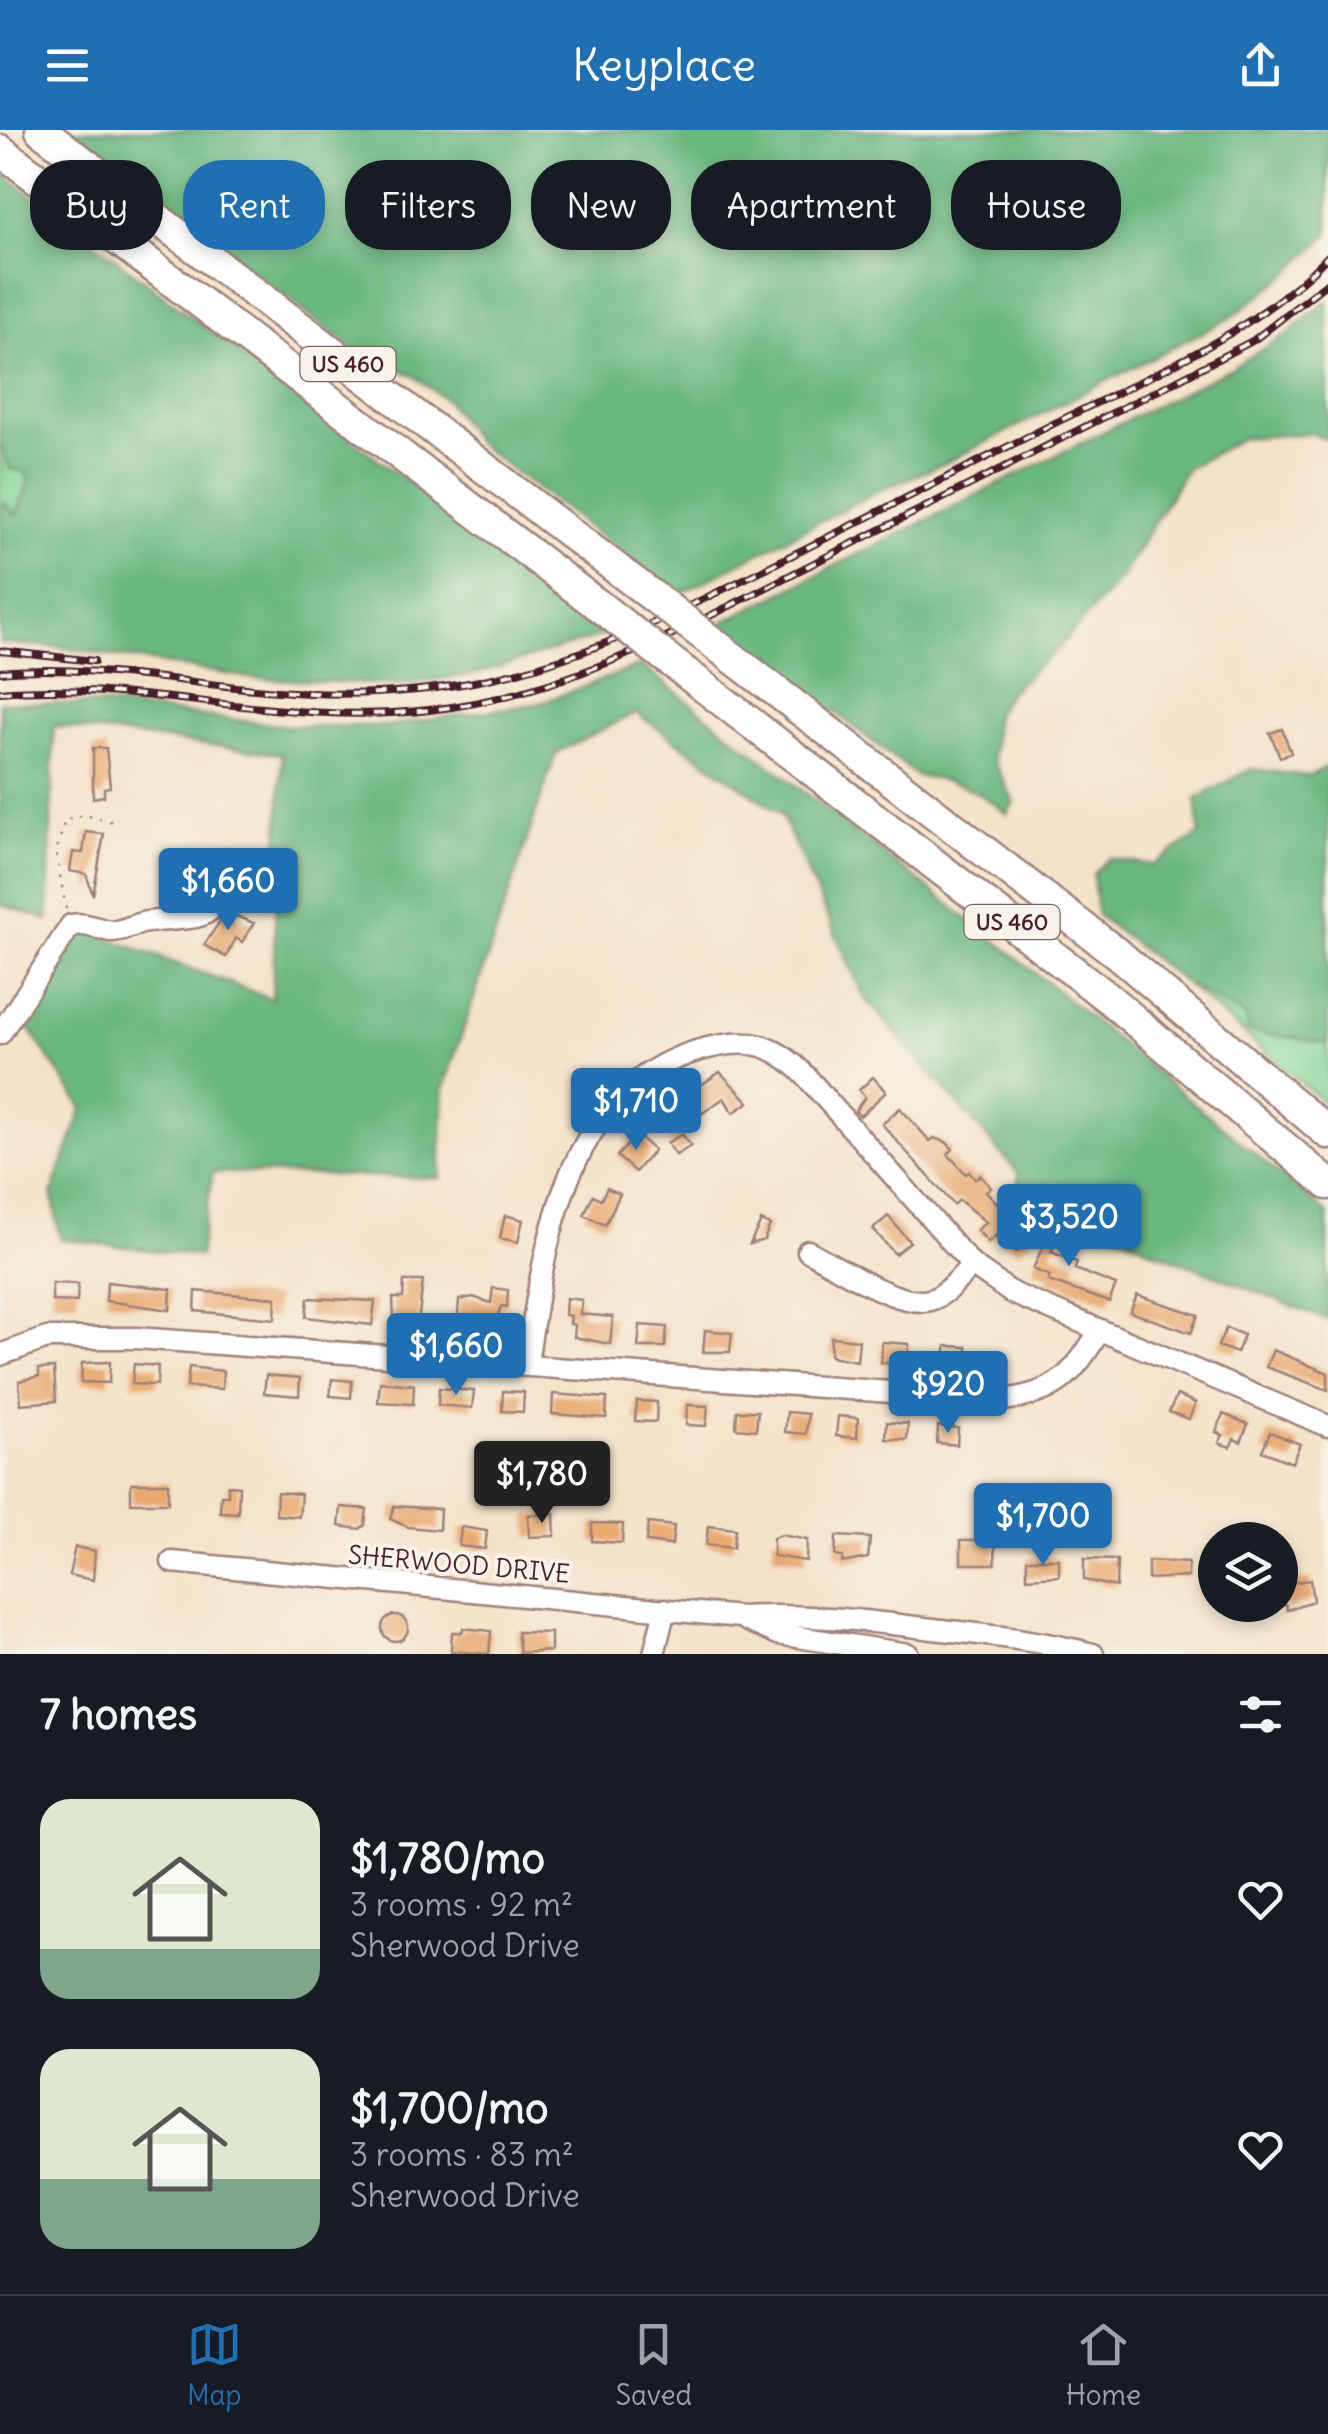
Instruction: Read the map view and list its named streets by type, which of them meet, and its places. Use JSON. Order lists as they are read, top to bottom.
{
  "streets": {
    "highway": ["US 460"],
    "street": ["SHERWOOD DRIVE"]
  },
  "page": {
    "header": "Keyplace",
    "chip": [
      "Buy",
      "Rent",
      "Filters",
      "New",
      "Apartment",
      "House"
    ],
    "price": [
      "$1,660",
      "$1,710",
      "$3,520",
      "$1,660",
      "$920",
      "$1,780",
      "$1,700"
    ],
    "heading": "7 homes",
    "list": [
      {
        "name": "$1,780/mo",
        "note": "3 rooms · 92 m² · Sherwood Drive"
      },
      {
        "name": "$1,700/mo",
        "note": "3 rooms · 83 m² · Sherwood Drive"
      }
    ],
    "tabs": ["Map", "Saved", "Home"]
  }
}
